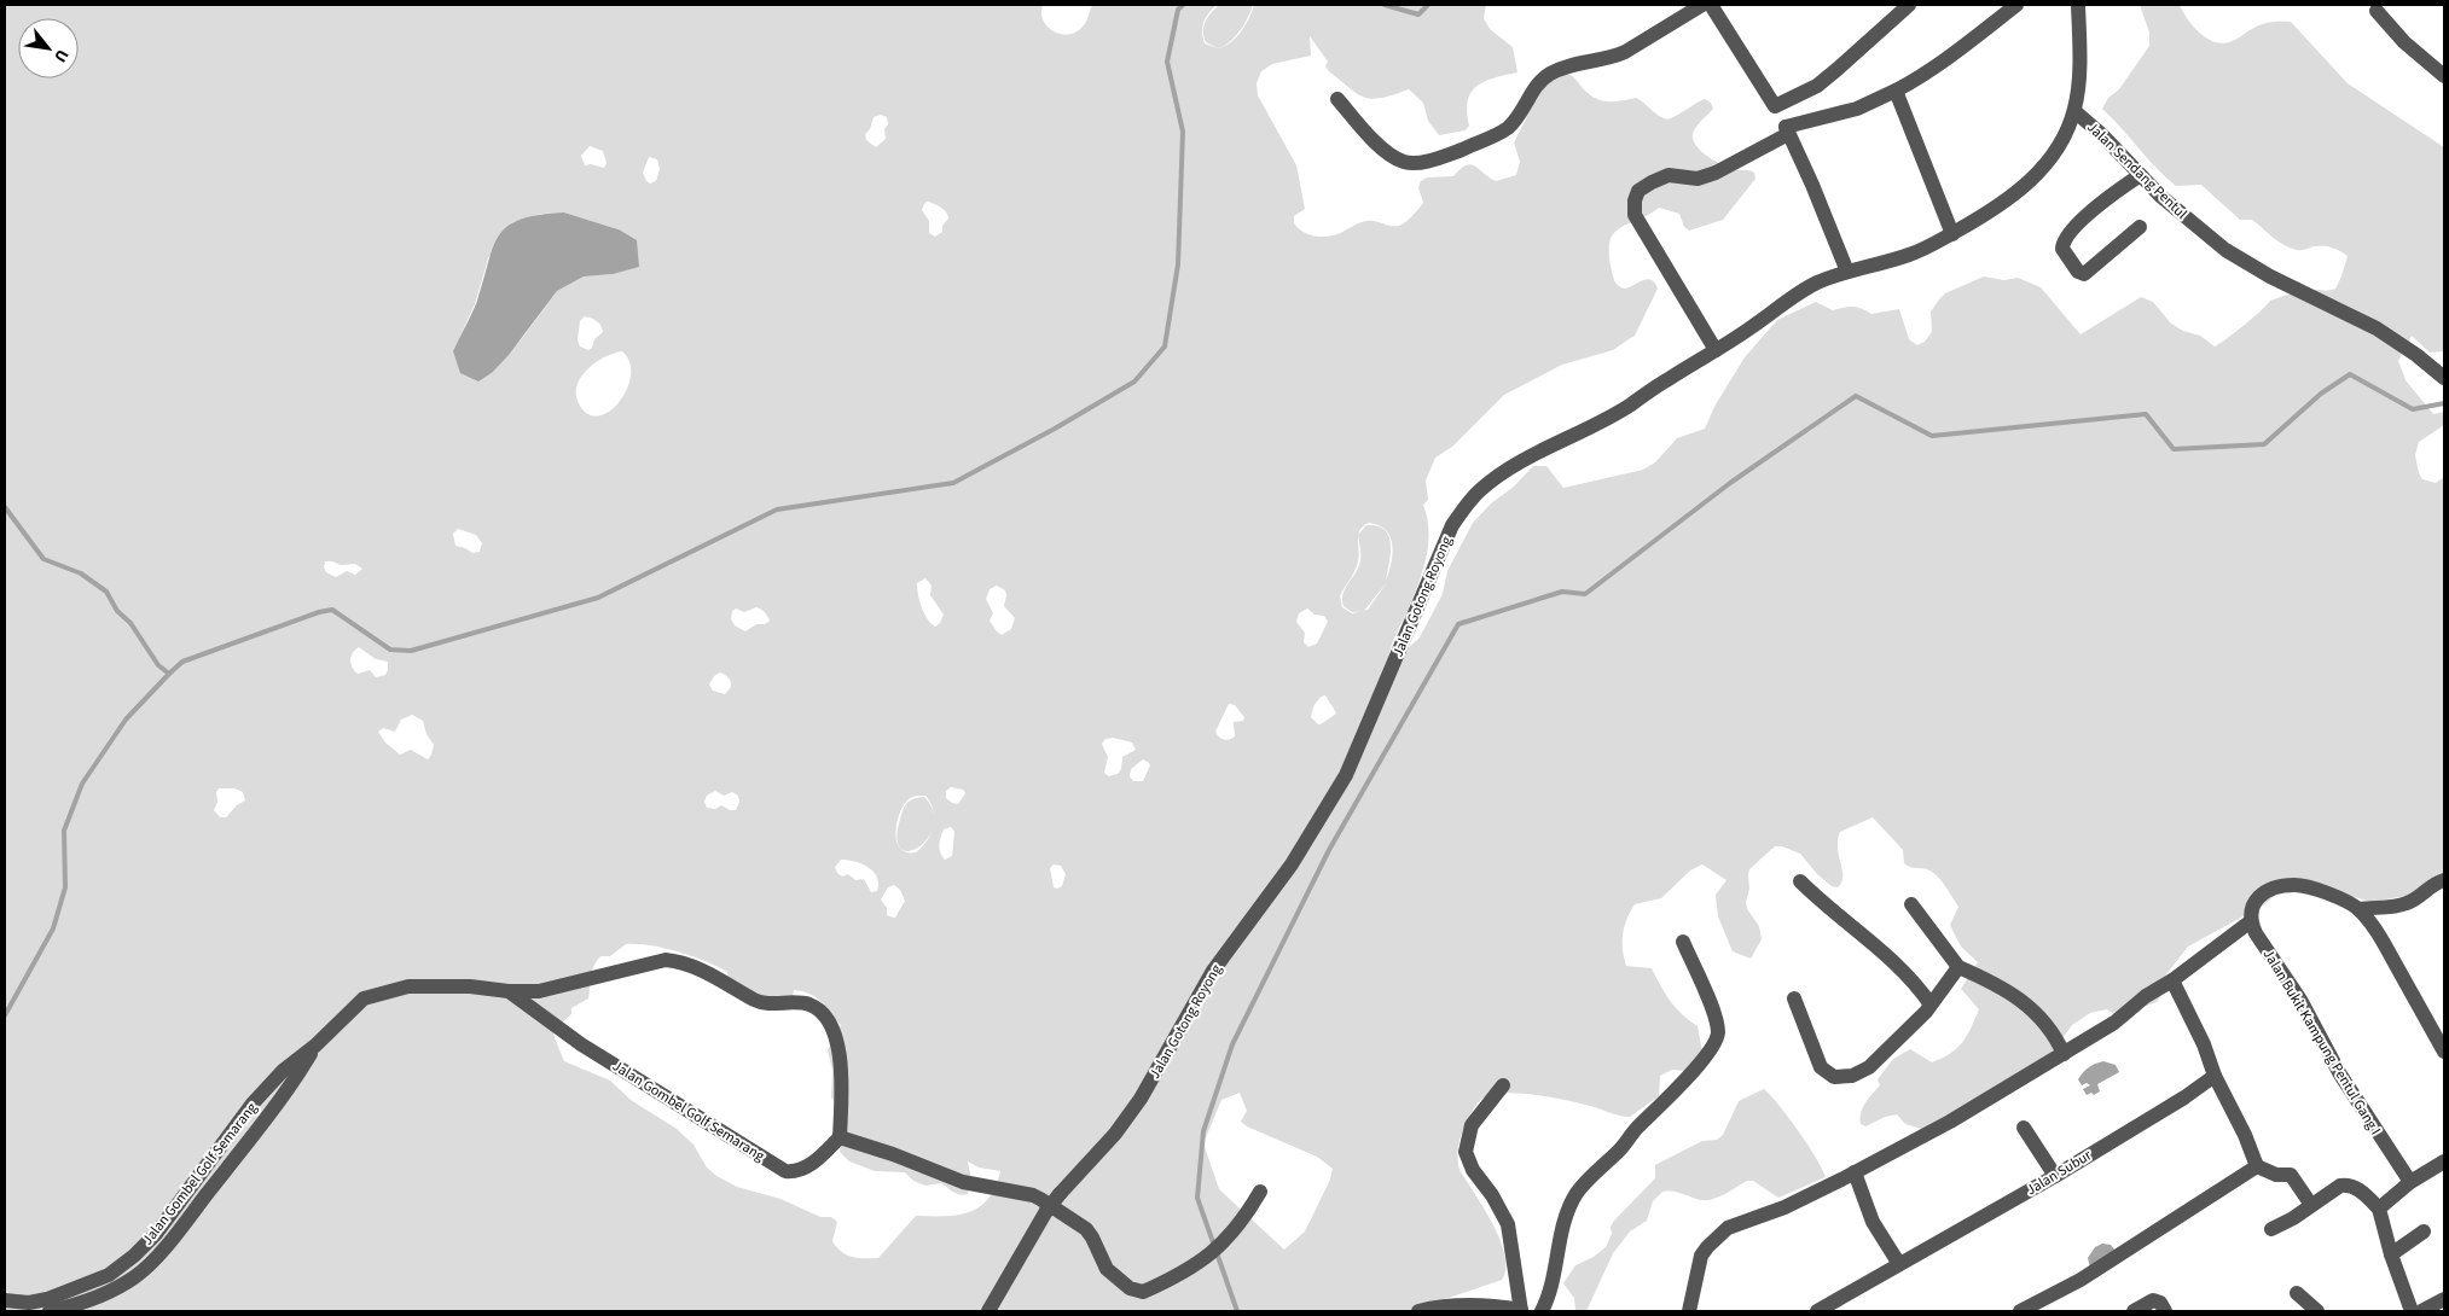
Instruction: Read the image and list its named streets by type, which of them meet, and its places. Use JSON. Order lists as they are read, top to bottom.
{
  "streets": {
    "street": [
      "Jalan Sendang Pentul",
      "Jalan Gotong Royong",
      "Jalan Bukit Kampung Pentul Gang I",
      "Jalan Gombel Golf Semarang",
      "Jalan Subur"
    ]
  },
  "crossings": [
    ["Jalan Sendang Pentul", "Jalan Gotong Royong"]
  ],
  "north": "bottom right"
}
